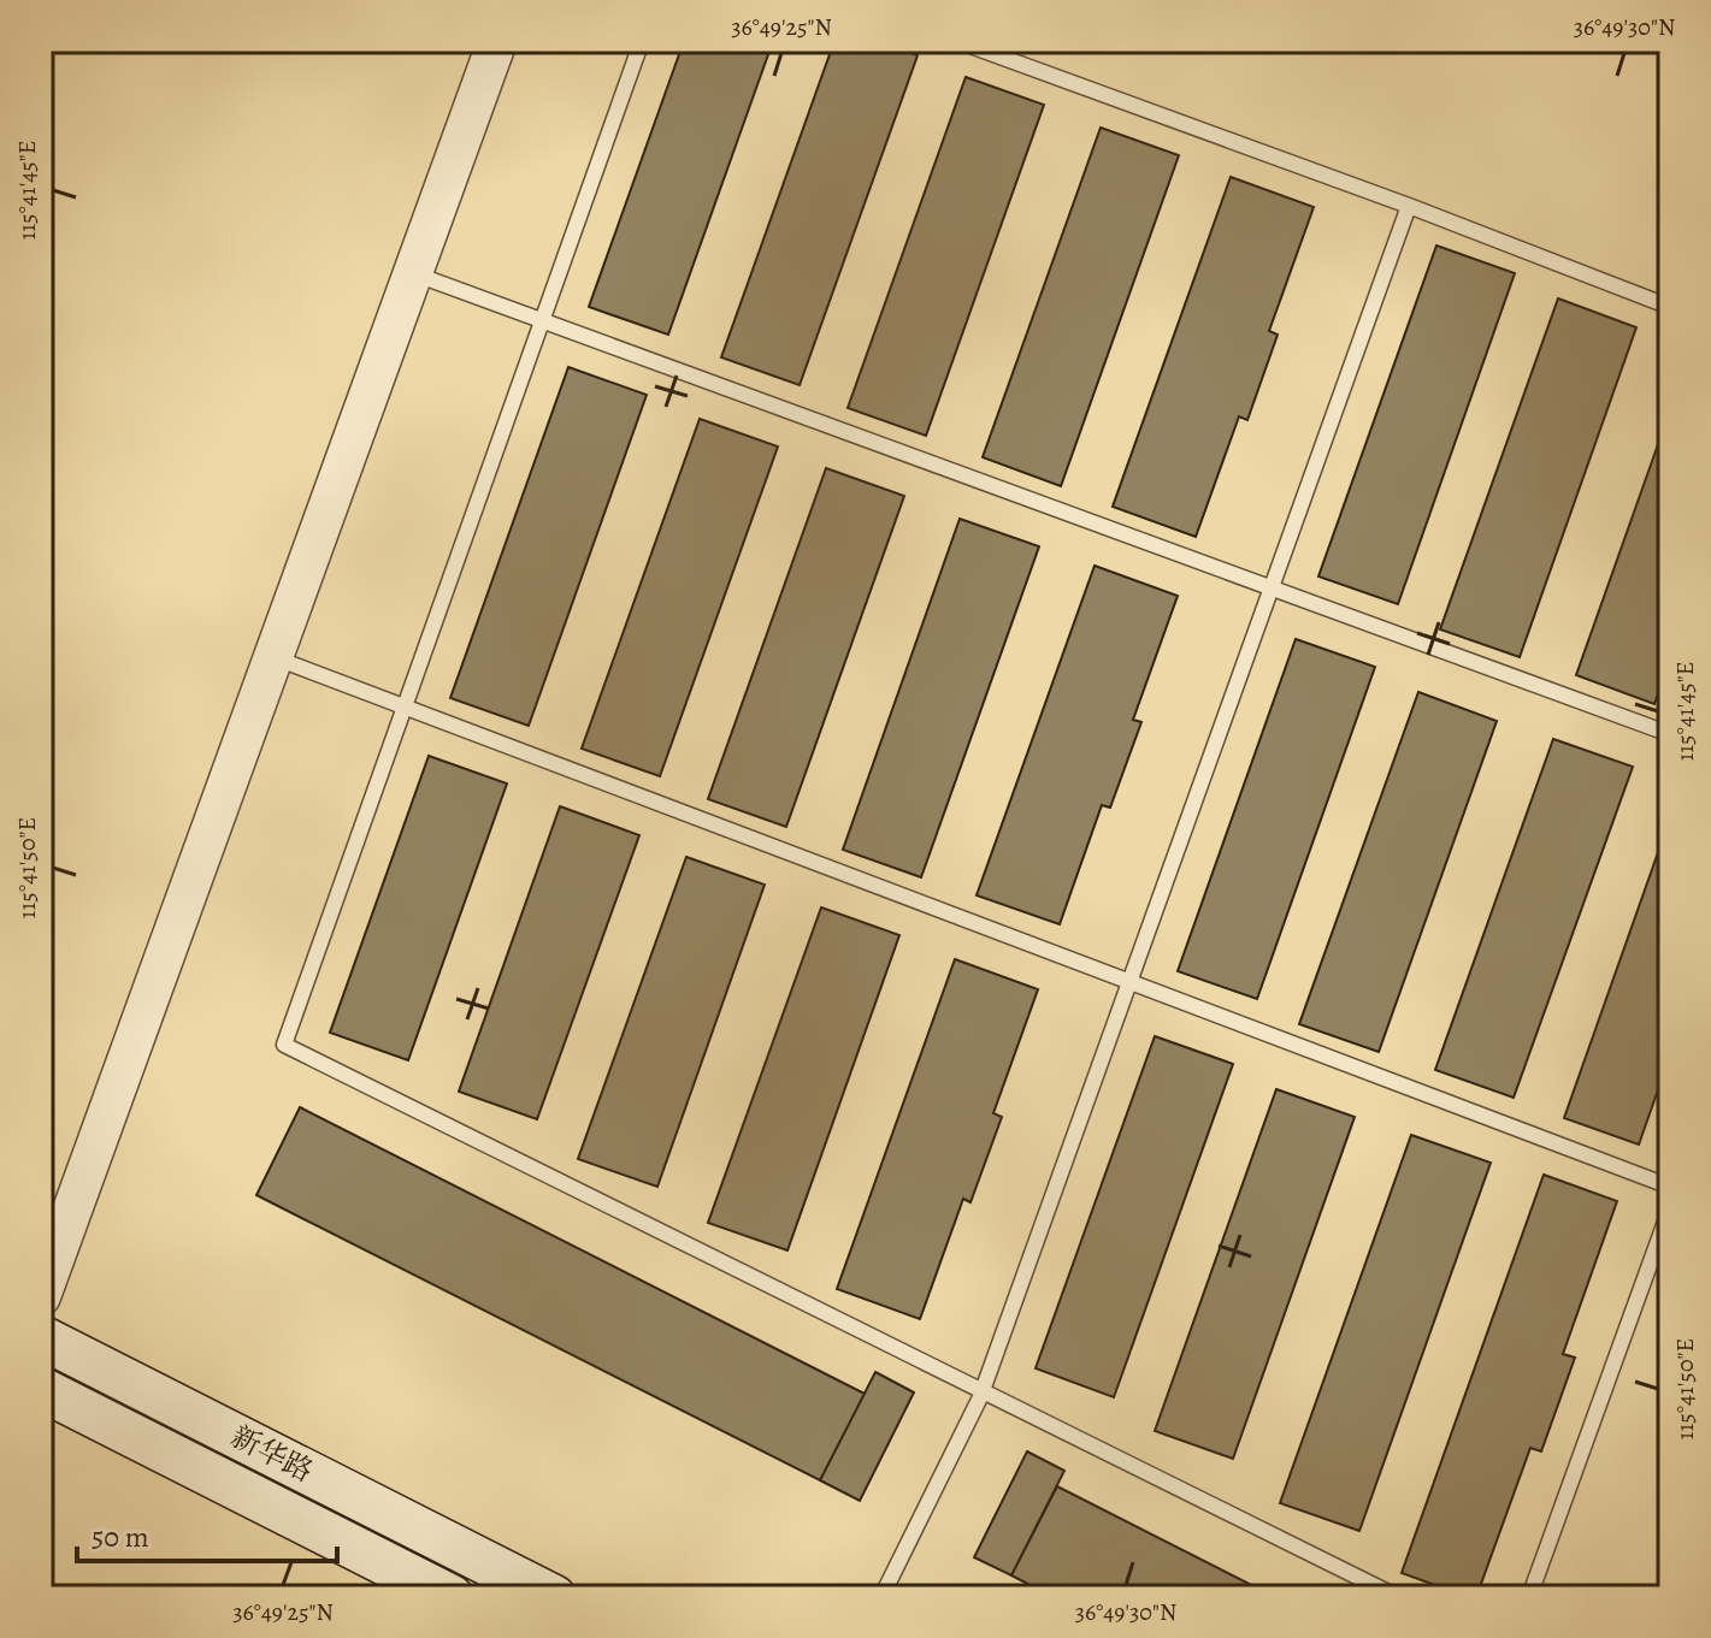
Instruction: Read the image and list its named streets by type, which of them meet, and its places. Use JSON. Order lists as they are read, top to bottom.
{
  "streets": {
    "main road": ["新华路"]
  },
  "scale_bar": "50 m",
  "coordinates": [
    "36°49'25\"N",
    "36°49'30\"N",
    "115°41'45\"E",
    "115°41'50\"E"
  ]
}
